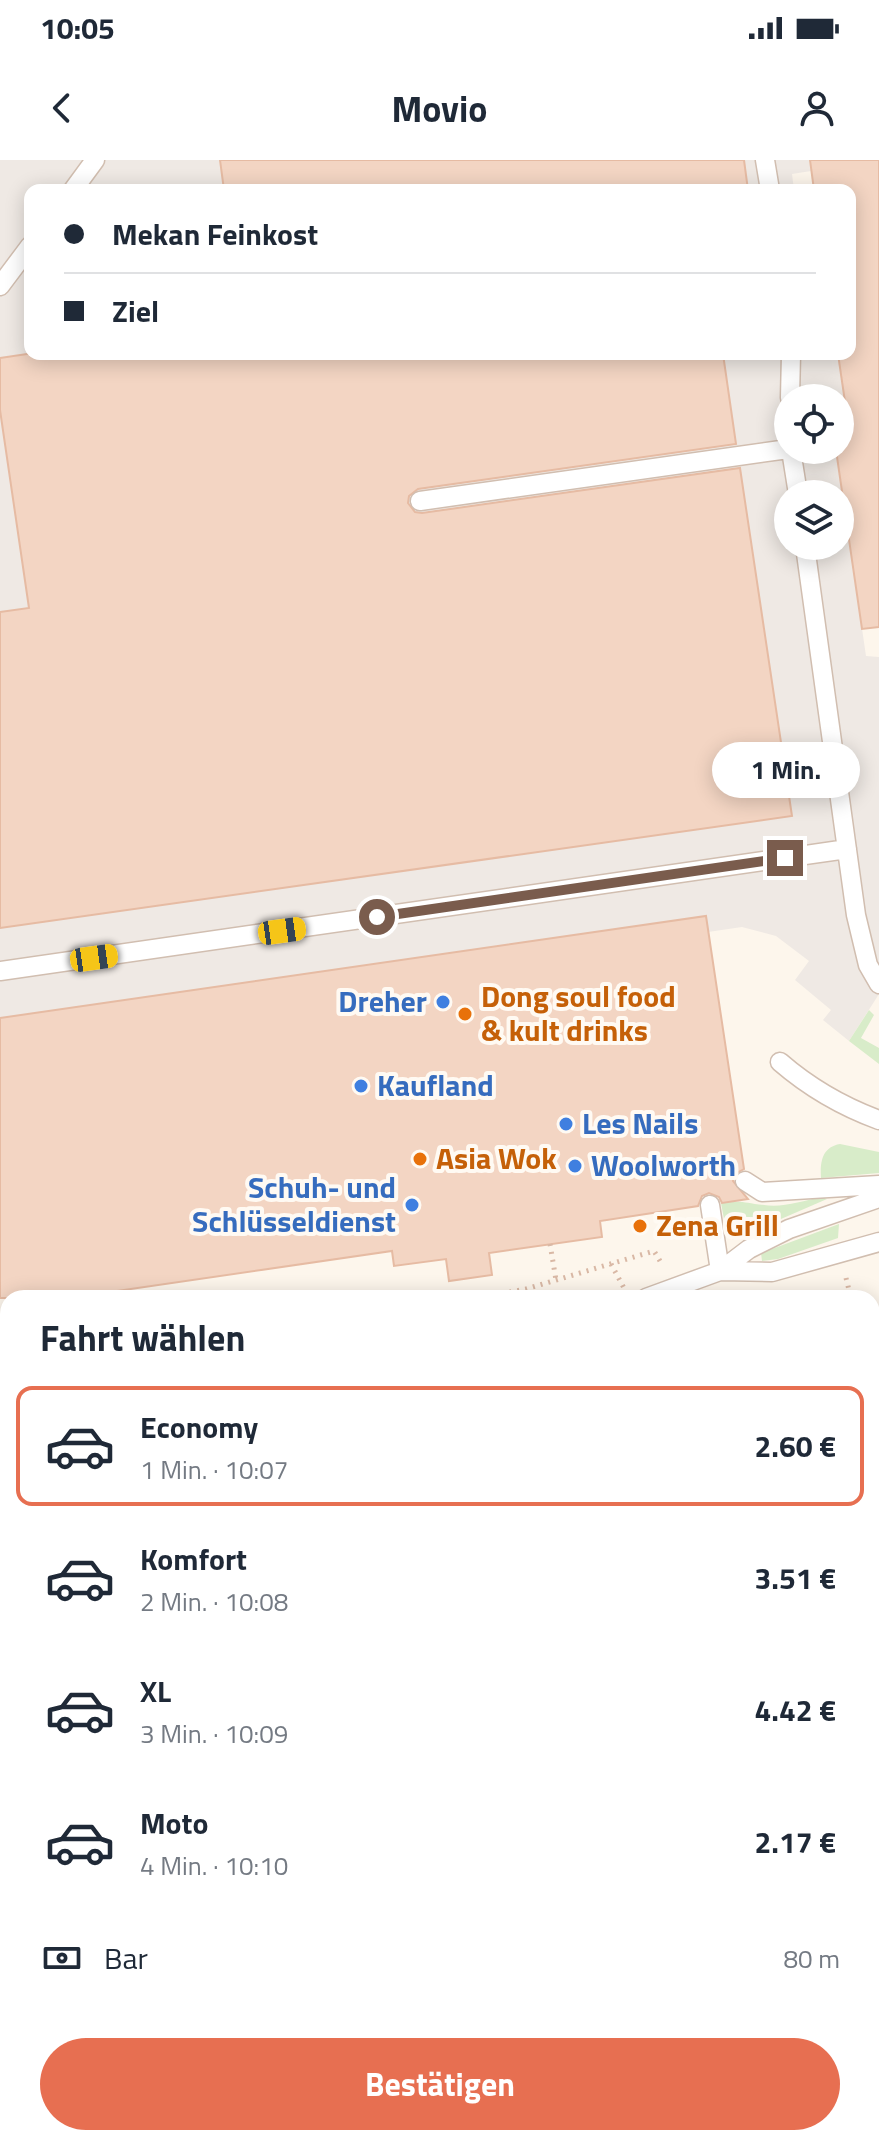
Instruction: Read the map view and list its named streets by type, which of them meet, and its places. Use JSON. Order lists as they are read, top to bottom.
{
  "places": [
    "Dreher",
    "Dong soul food & kult drinks",
    "Kaufland",
    "Les Nails",
    "Asia Wok",
    "Woolworth",
    "Schuh- und Schlüsseldienst",
    "Zena Grill"
  ],
  "page": {
    "status": "10:05",
    "header": "Movio",
    "banner": ["Mekan Feinkost", "Ziel"],
    "bubble": "1 Min.",
    "heading": "Fahrt wählen",
    "list": [
      {
        "name": "Economy",
        "note": "1 Min. · 10:07",
        "value": "2.60 €"
      },
      {
        "name": "Komfort",
        "note": "2 Min. · 10:08",
        "value": "3.51 €"
      },
      {
        "name": "XL",
        "note": "3 Min. · 10:09",
        "value": "4.42 €"
      },
      {
        "name": "Moto",
        "note": "4 Min. · 10:10",
        "value": "2.17 €"
      }
    ],
    "pay": ["Bar", "80 m"],
    "buttons": "Bestätigen"
  }
}
